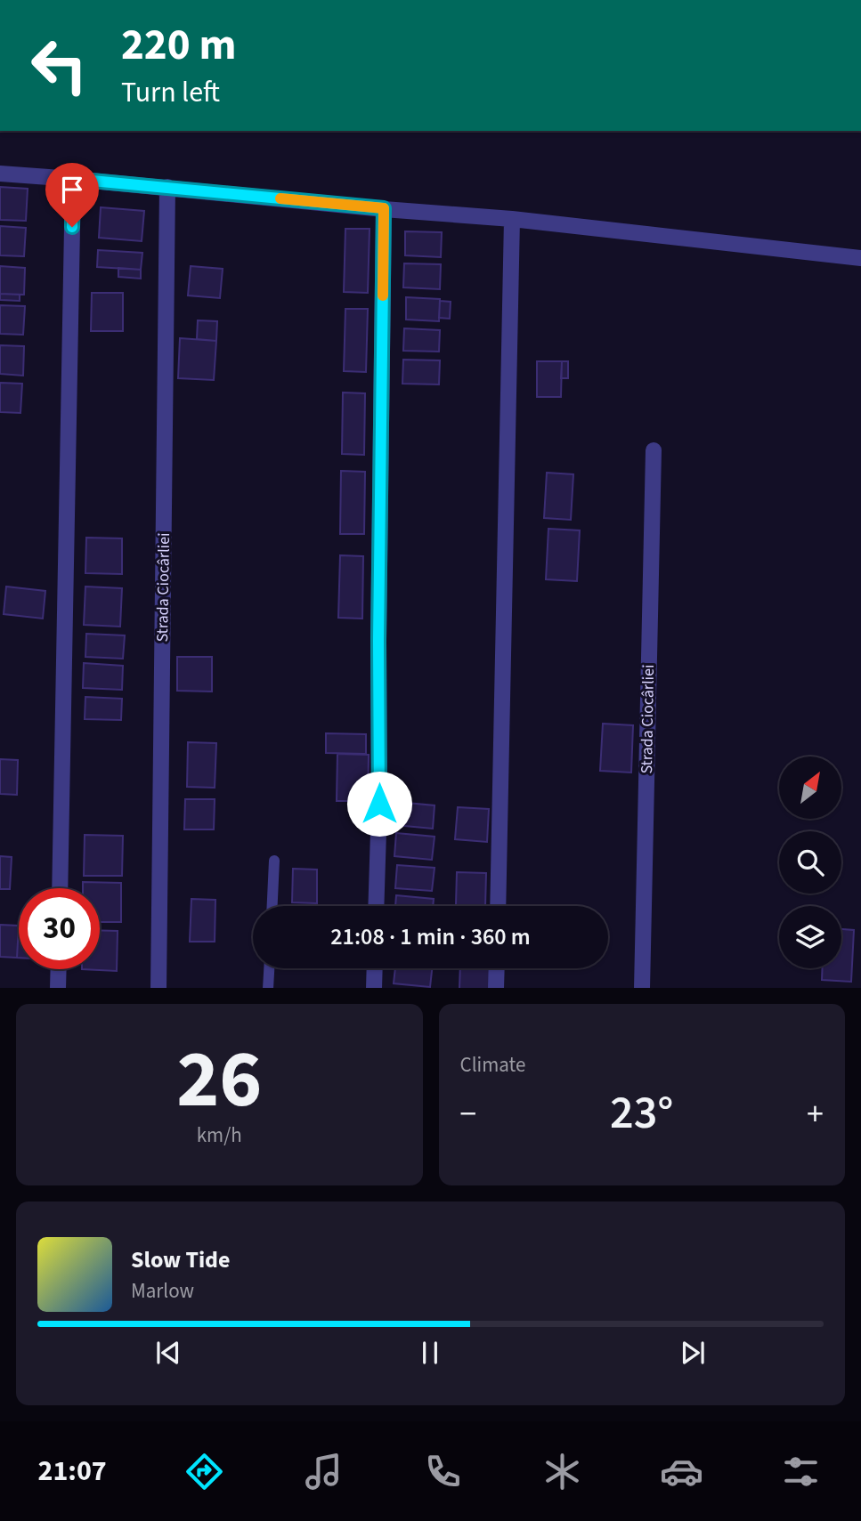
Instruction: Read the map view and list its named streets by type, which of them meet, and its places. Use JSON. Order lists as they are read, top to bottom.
{
  "streets": {
    "street": ["Strada Ciocârliei"]
  },
  "north": "top right",
  "page": {
    "turn": ["220 m", "Turn left"],
    "limit": "30",
    "trip": "21:08 · 1 min · 360 m",
    "tile": [
      ["26", "km/h"],
      "Climate"
    ],
    "heat": ["−", "23°", "+"],
    "song": ["Slow Tide", "Marlow"],
    "tabs": "21:07"
  }
}
